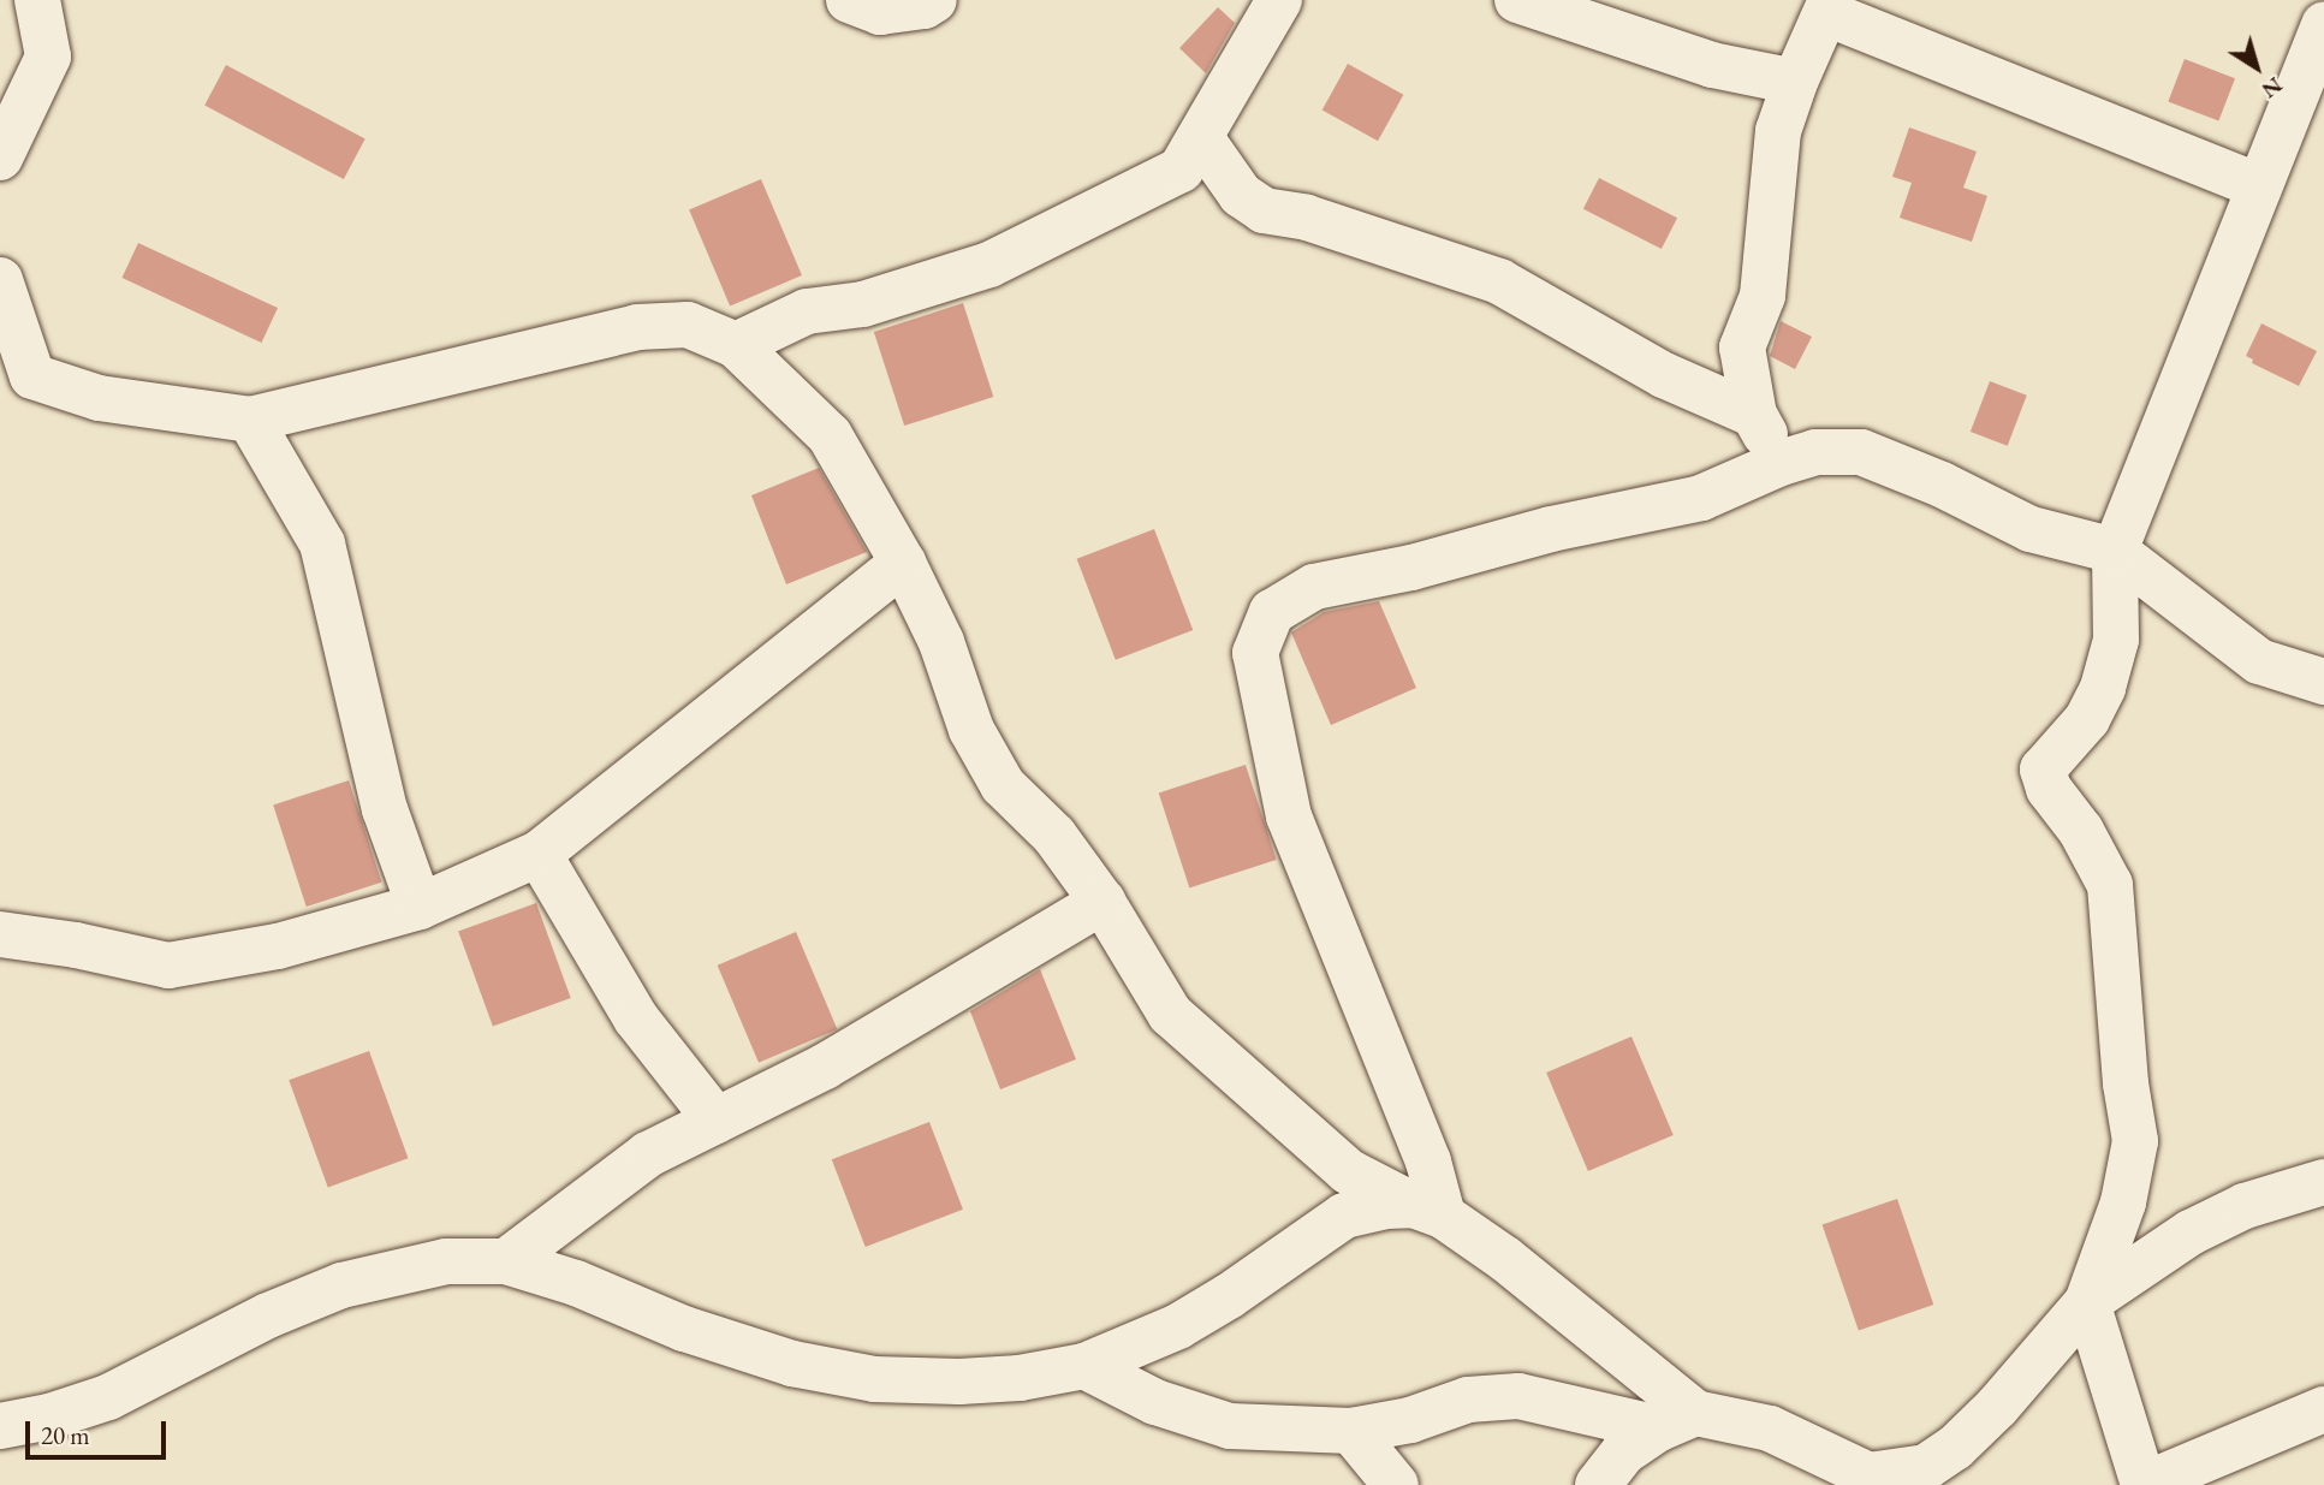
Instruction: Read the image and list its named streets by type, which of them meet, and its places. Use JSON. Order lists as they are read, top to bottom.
{
  "scale_bar": "20 m",
  "north": "bottom right"
}
